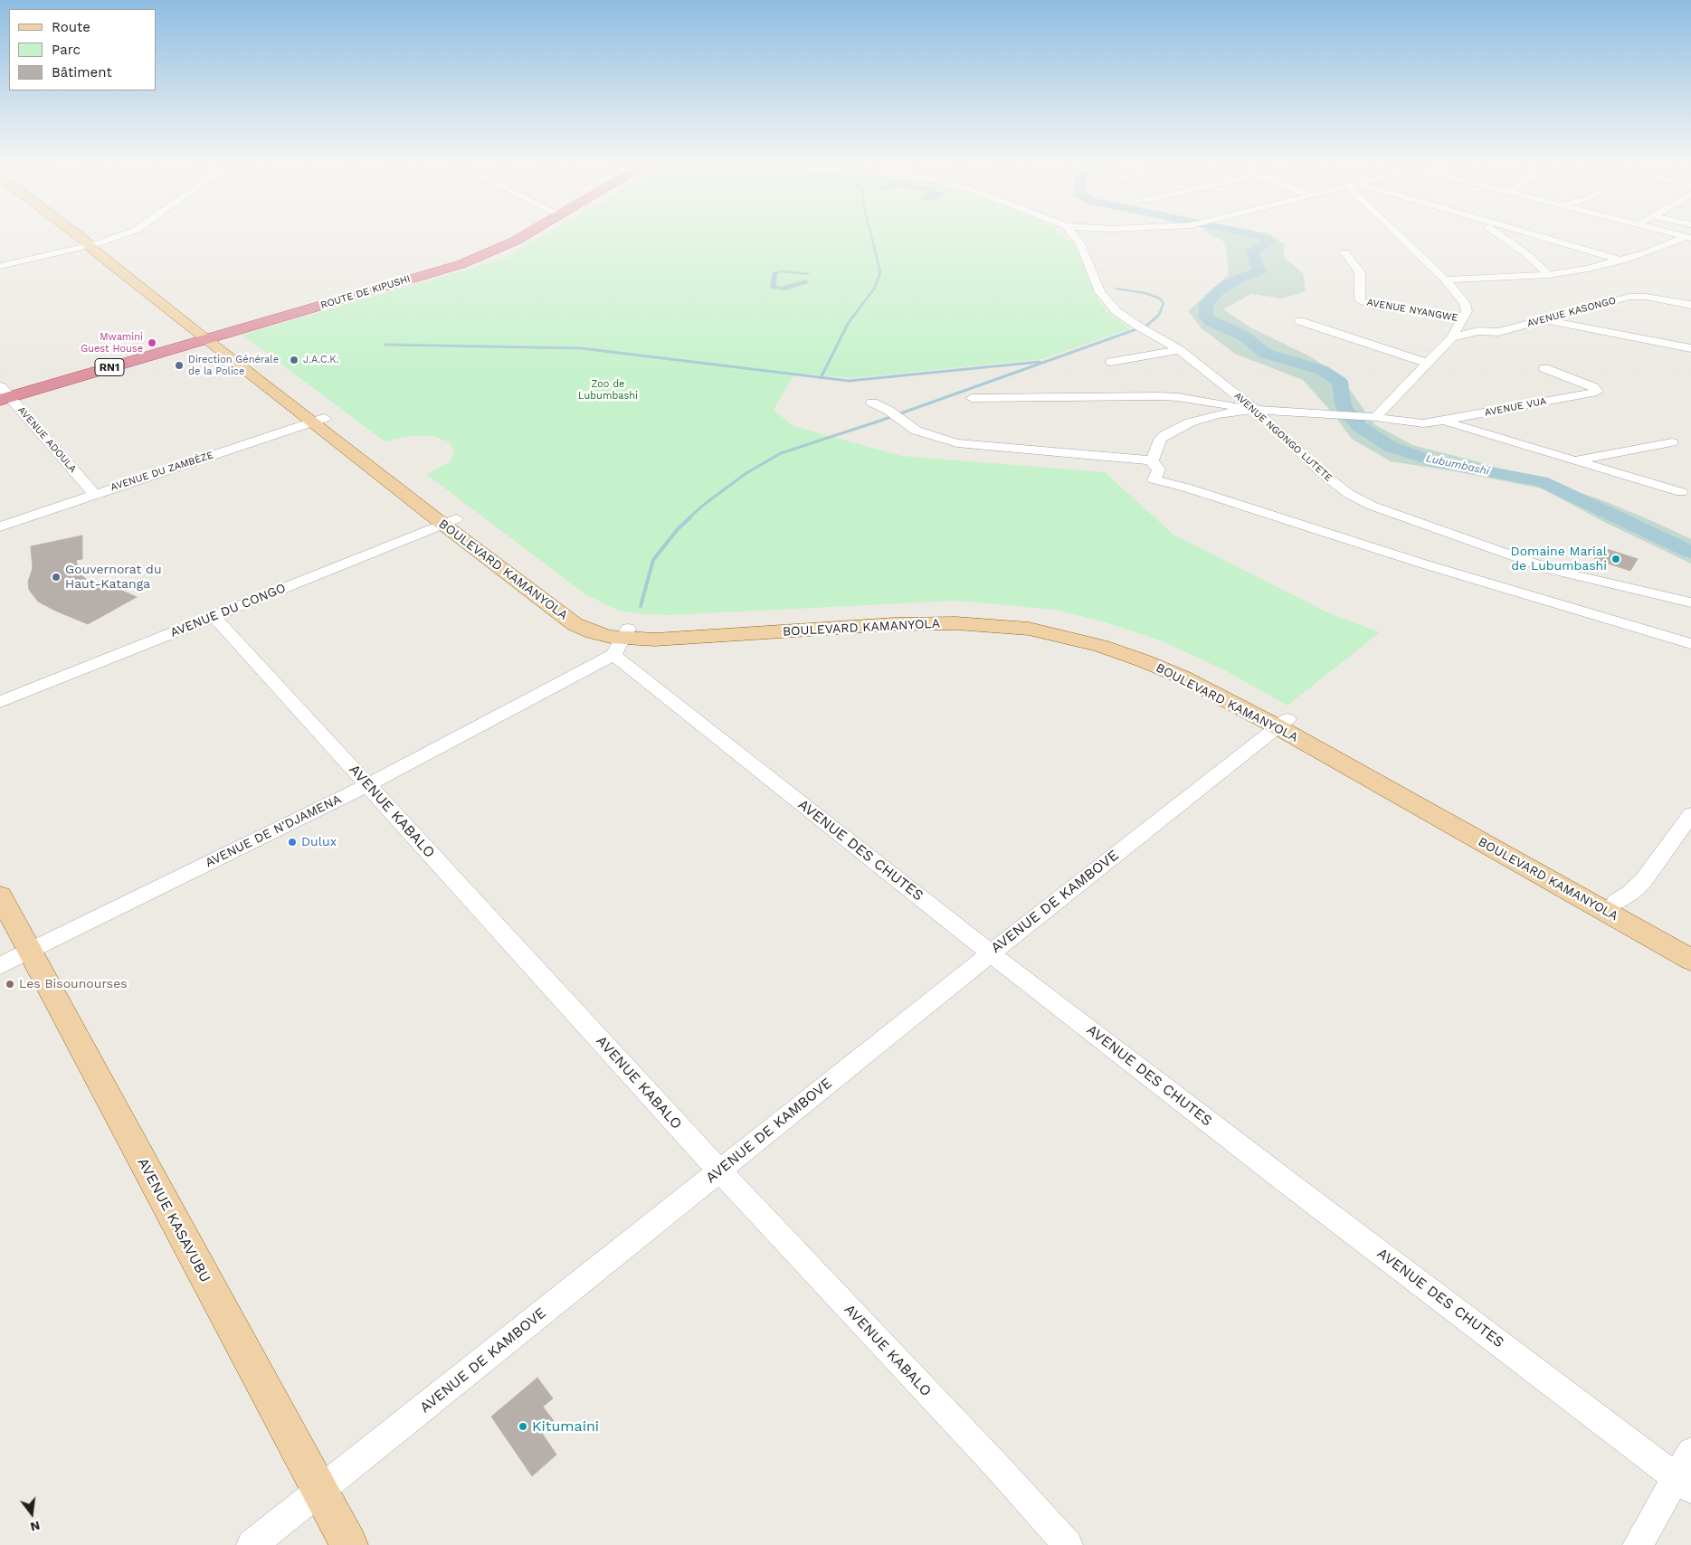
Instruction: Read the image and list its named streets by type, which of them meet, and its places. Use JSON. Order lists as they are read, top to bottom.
{
  "streets": {
    "highway": ["ROUTE DE KIPUSHI", "RN1"],
    "main road": ["BOULEVARD KAMANYOLA", "AVENUE KASAVUBU"],
    "street": [
      "AVENUE NYANGWE",
      "AVENUE KASONGO",
      "AVENUE VUA",
      "AVENUE NGONGO LUTETE",
      "AVENUE ADOULA",
      "AVENUE DU ZAMBÈZE",
      "AVENUE DU CONGO",
      "AVENUE KABALO",
      "AVENUE DE N'DJAMENA",
      "AVENUE DES CHUTES",
      "AVENUE DE KAMBOVE"
    ]
  },
  "crossings": [
    ["ROUTE DE KIPUSHI", "RN1"],
    ["ROUTE DE KIPUSHI", "BOULEVARD KAMANYOLA"],
    ["AVENUE NYANGWE", "AVENUE KASONGO"],
    ["AVENUE NYANGWE", "AVENUE VUA"],
    ["RN1", "AVENUE ADOULA"],
    ["RN1", "BOULEVARD KAMANYOLA"],
    ["AVENUE VUA", "AVENUE NGONGO LUTETE"],
    ["AVENUE ADOULA", "AVENUE DU ZAMBÈZE"],
    ["AVENUE DU ZAMBÈZE", "BOULEVARD KAMANYOLA"],
    ["BOULEVARD KAMANYOLA", "AVENUE DU CONGO"],
    ["BOULEVARD KAMANYOLA", "AVENUE DE N'DJAMENA"],
    ["BOULEVARD KAMANYOLA", "AVENUE DES CHUTES"],
    ["BOULEVARD KAMANYOLA", "AVENUE DE KAMBOVE"],
    ["AVENUE DU CONGO", "AVENUE KABALO"],
    ["AVENUE KABALO", "AVENUE DE N'DJAMENA"],
    ["AVENUE KABALO", "AVENUE DE KAMBOVE"],
    ["AVENUE DE N'DJAMENA", "AVENUE DES CHUTES"],
    ["AVENUE DE N'DJAMENA", "AVENUE KASAVUBU"],
    ["AVENUE DES CHUTES", "AVENUE DE KAMBOVE"],
    ["AVENUE DE KAMBOVE", "AVENUE KASAVUBU"]
  ],
  "water": ["Lubumbashi"],
  "parks": ["Zoo de Lubumbashi"],
  "places": [
    "Mwamini Guest House",
    "J.A.C.K.",
    "Direction Générale de la Police",
    "Domaine Marial de Lubumbashi",
    "Gouvernorat du Haut-Katanga",
    "Dulux",
    "Les Bisounourses",
    "Kitumaini"
  ],
  "legend": ["Route", "Parc", "Bâtiment"],
  "north": "bottom"
}
